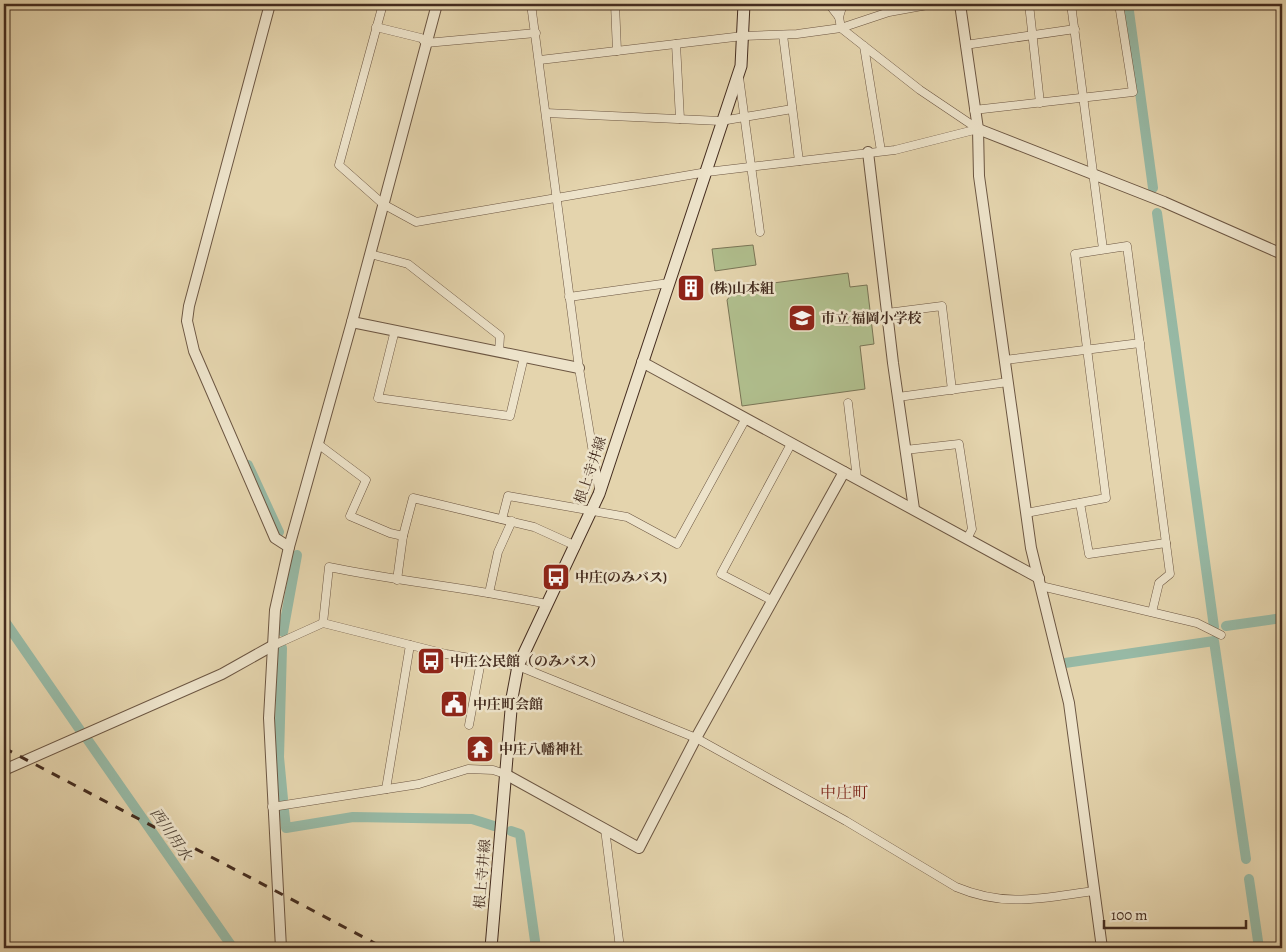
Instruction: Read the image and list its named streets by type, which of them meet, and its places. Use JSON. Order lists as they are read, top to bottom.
{
  "streets": {
    "main road": ["根上寺井線"]
  },
  "districts": ["中庄町"],
  "water": ["西川用水"],
  "places": {
    "building": ["(株)山本組"],
    "school or university": ["市立 福岡小学校"],
    "bus stop": ["中庄(のみバス)", "中庄公民館（のみバス）"],
    "public building": ["中庄町会館"],
    "temple": ["中庄八幡神社"]
  },
  "scale_bar": "100 m"
}
